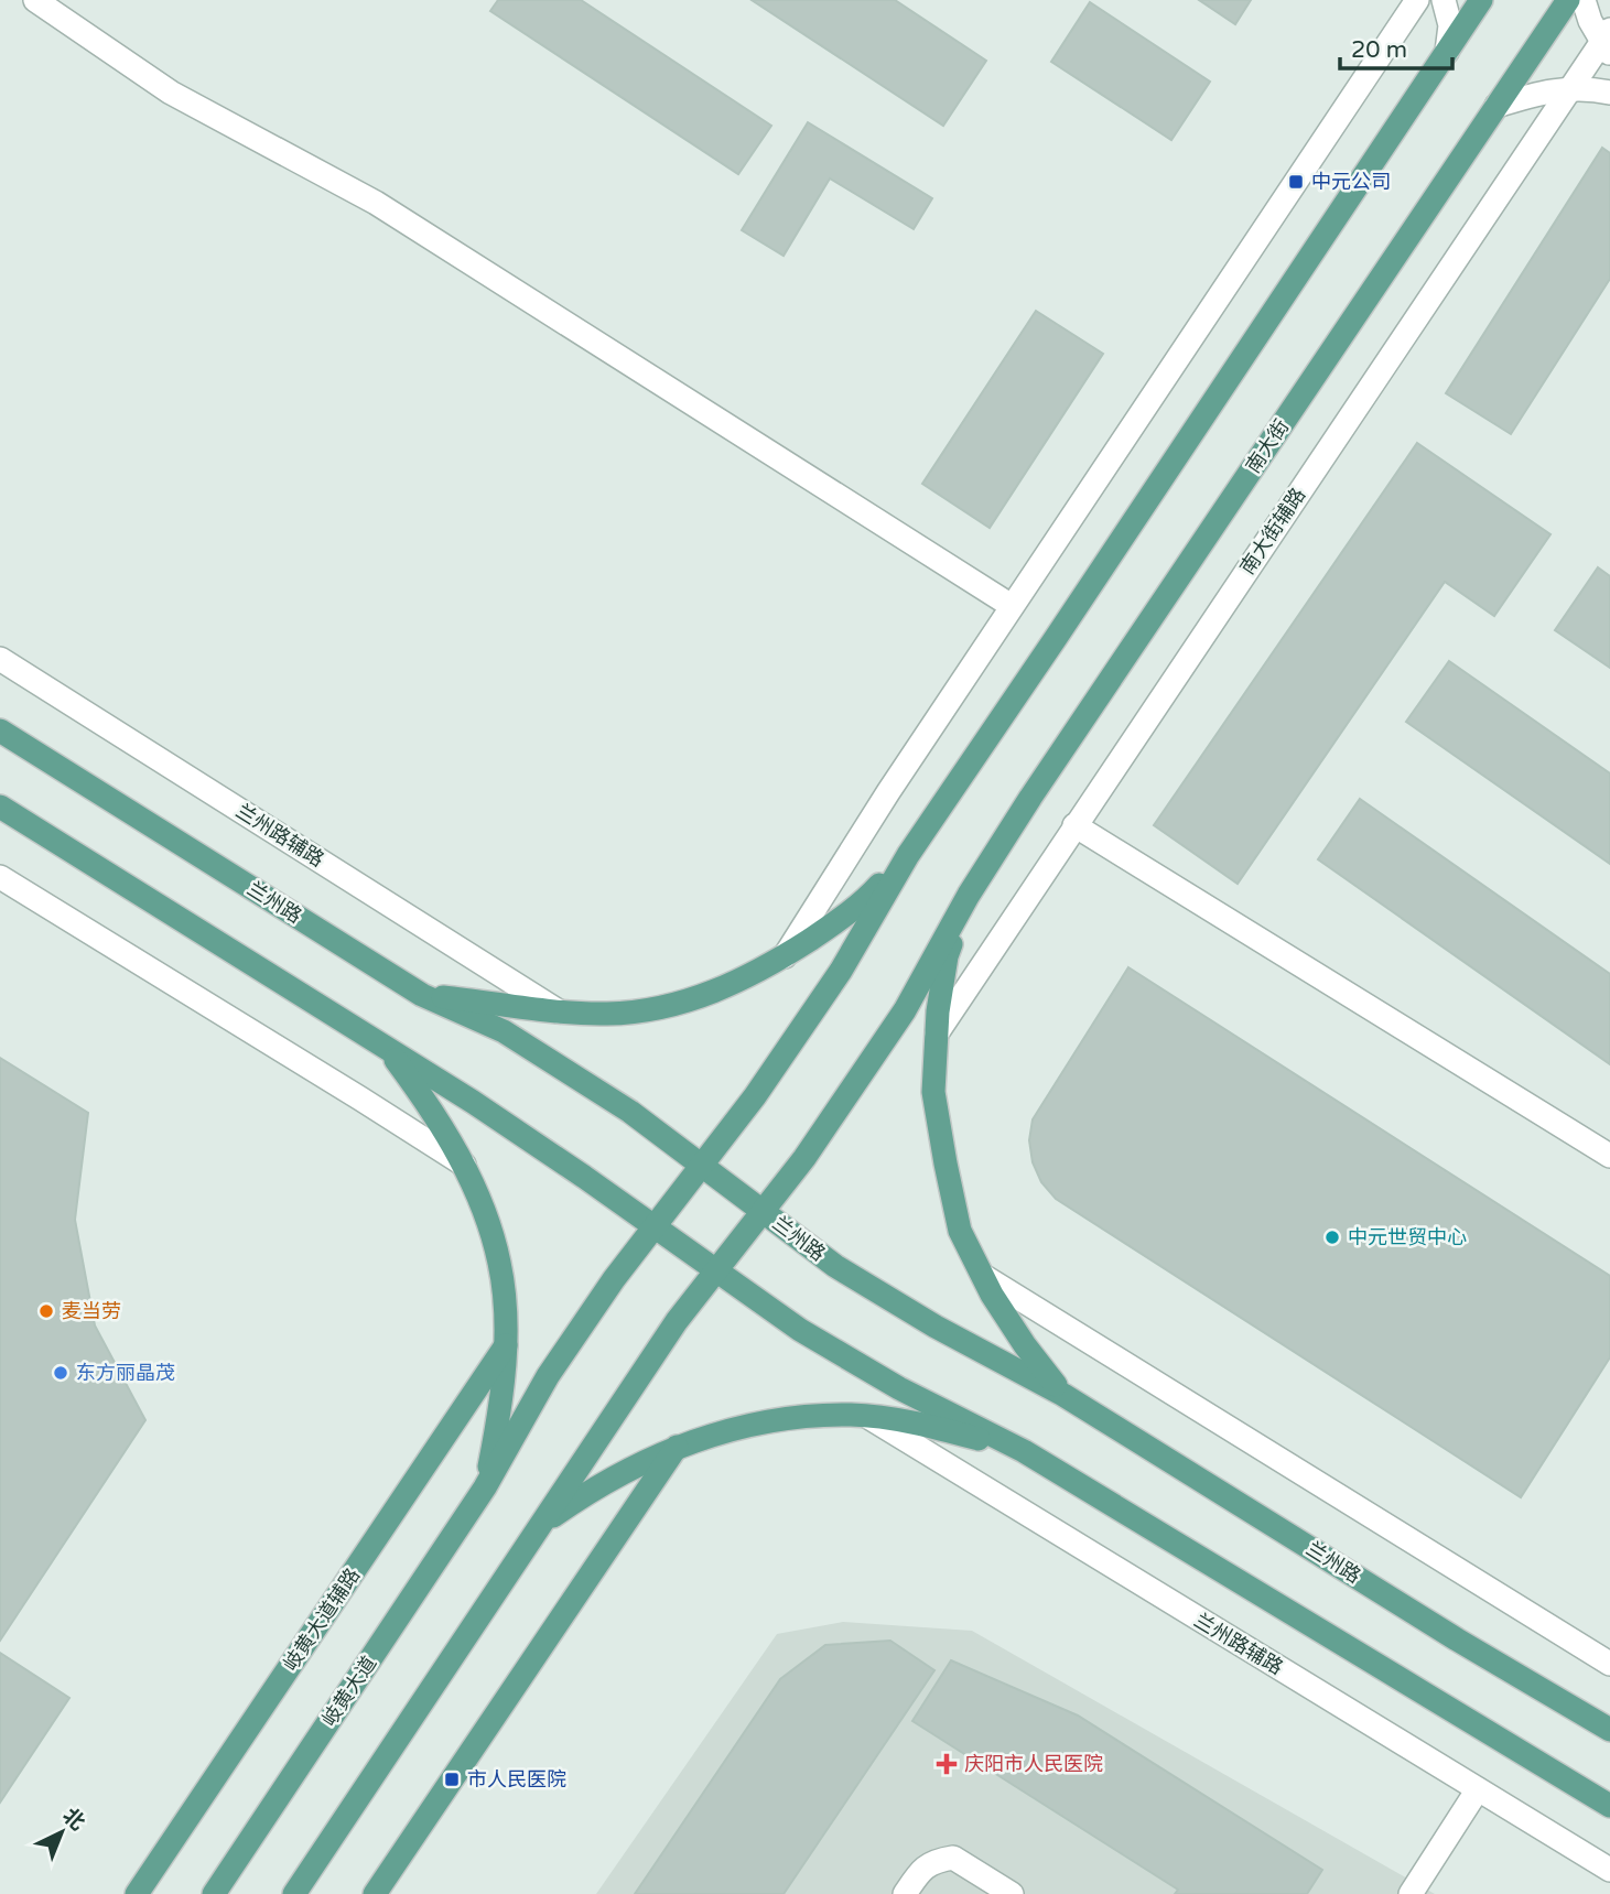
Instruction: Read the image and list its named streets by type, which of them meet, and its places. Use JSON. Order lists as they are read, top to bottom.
{
  "streets": {
    "main road": [
      "南大街",
      "兰州路",
      "岐黄大道辅路",
      "岐黄大道"
    ],
    "street": ["南大街辅路", "兰州路辅路"]
  },
  "crossings": [
    ["兰州路", "岐黄大道"]
  ],
  "places": {
    "transit": ["中元公司", "市人民医院"],
    "other": ["中元世贸中心", "麦当劳", "东方丽晶茂"],
    "health": ["庆阳市人民医院"]
  },
  "scale_bar": "20 m",
  "north": "top right"
}
